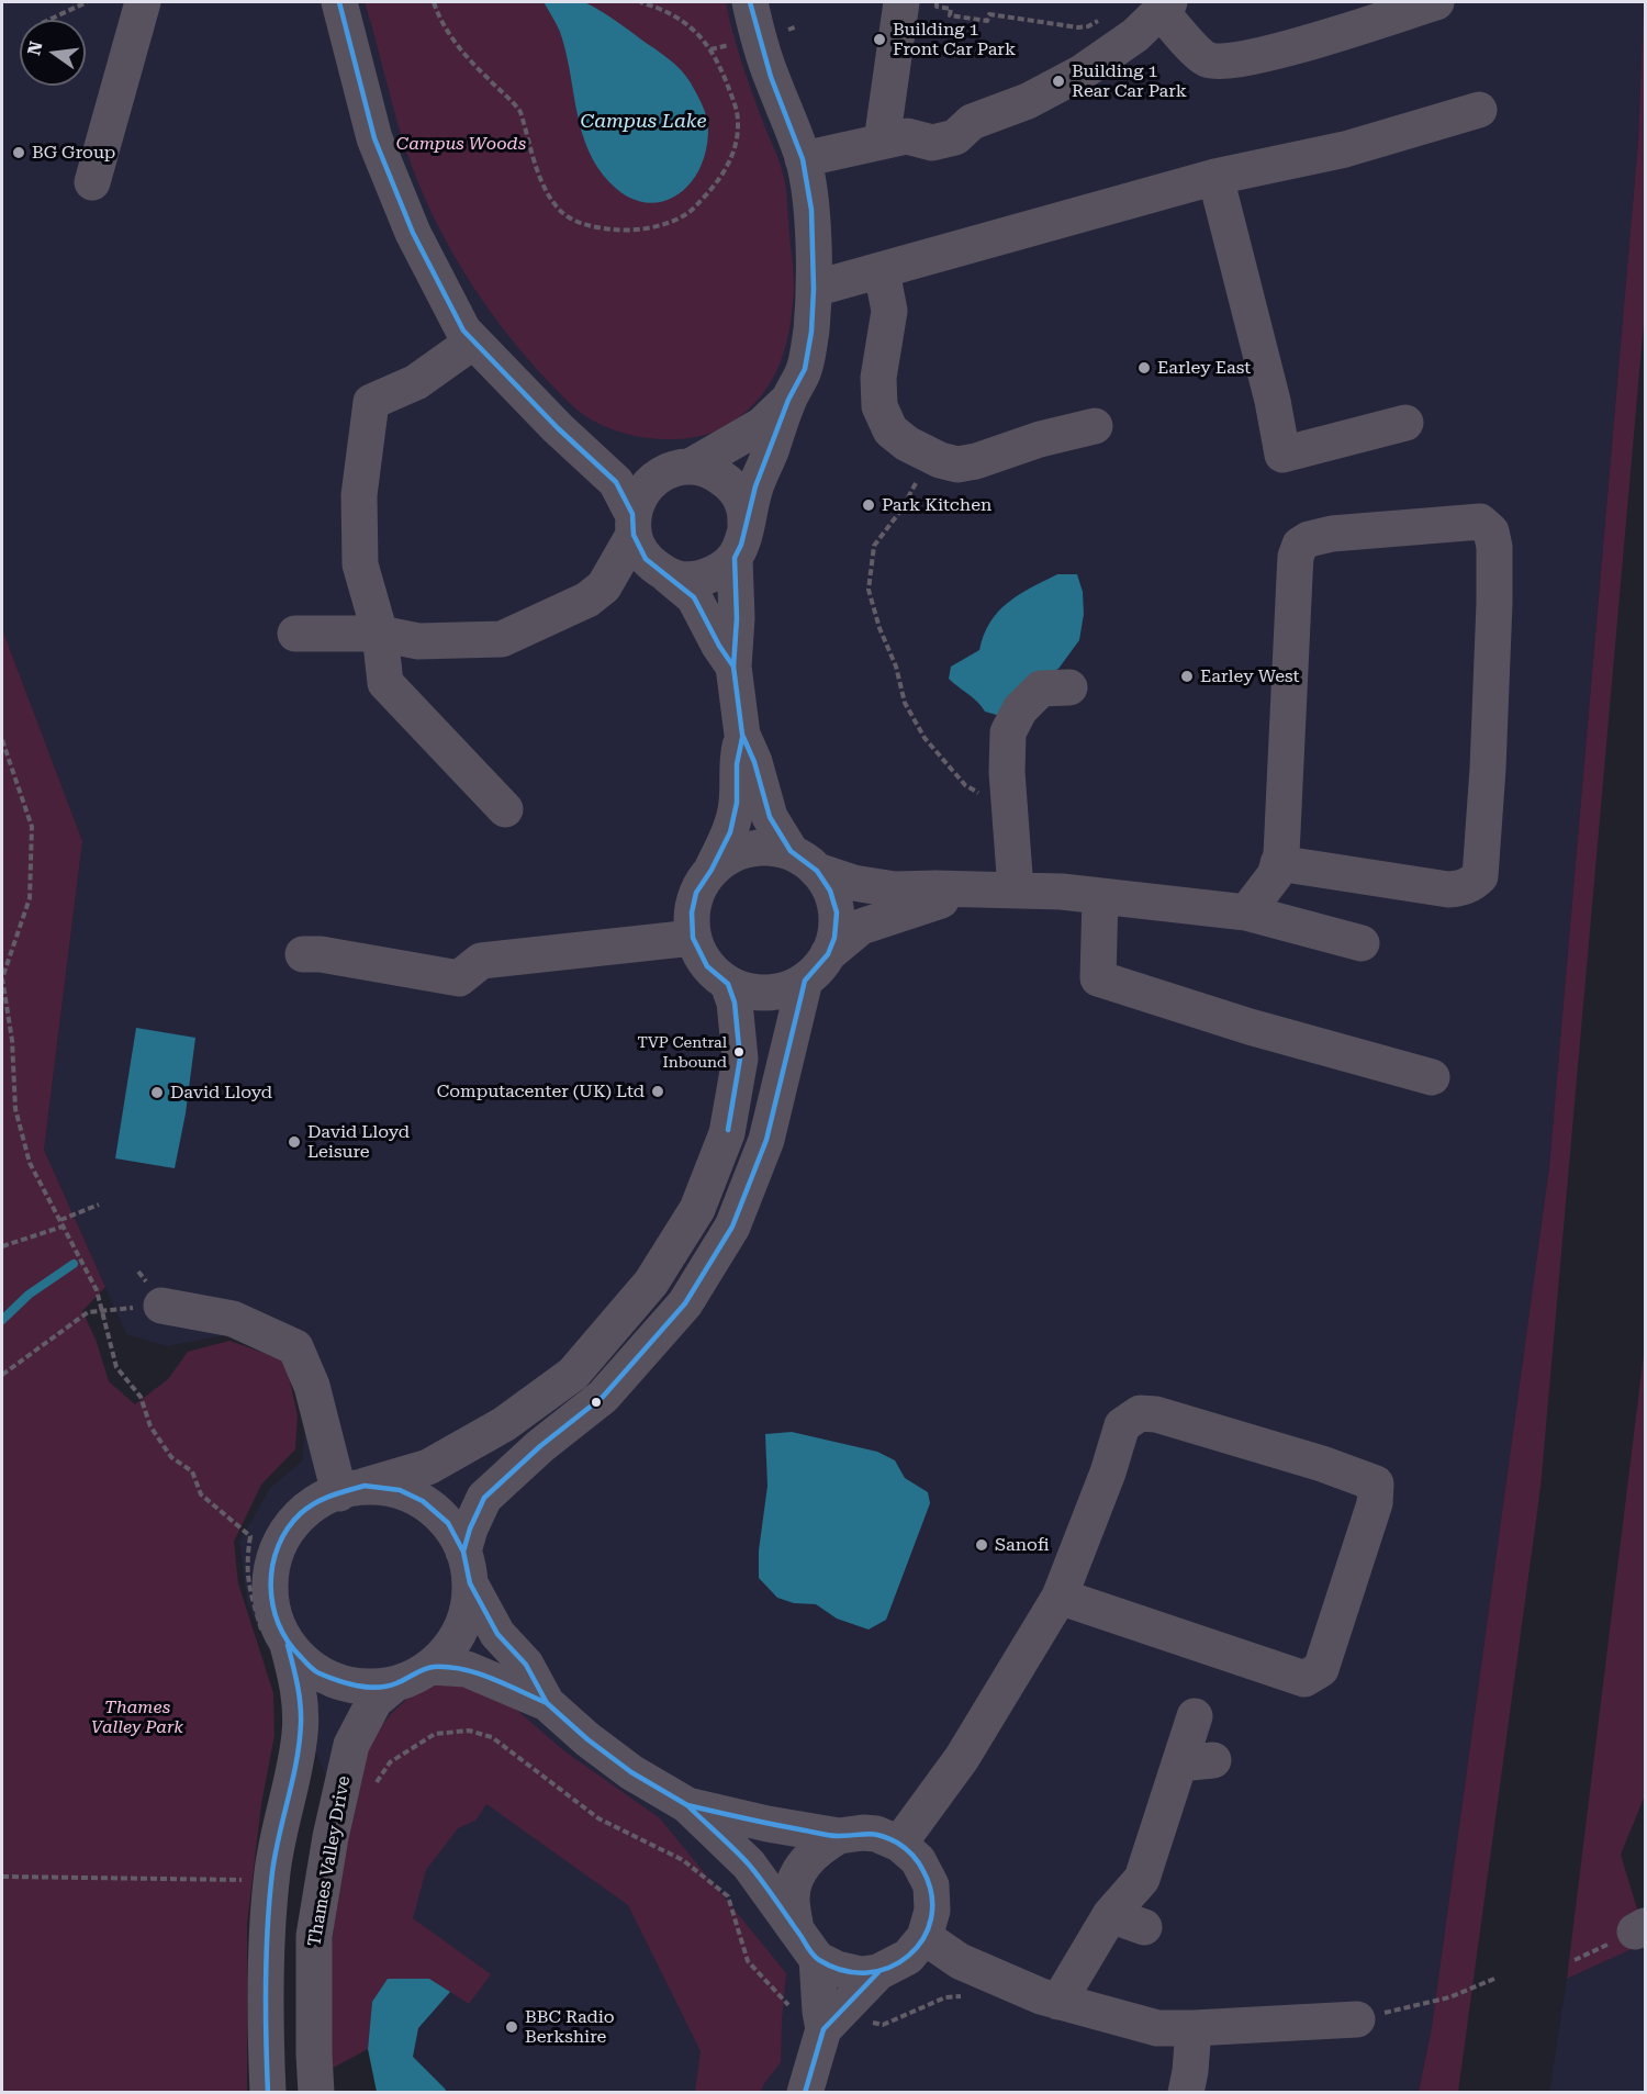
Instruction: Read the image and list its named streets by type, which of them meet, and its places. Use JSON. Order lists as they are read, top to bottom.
{
  "streets": {
    "street": ["Thames Valley Drive"]
  },
  "water": ["Campus Lake"],
  "parks": ["Campus Woods", "Thames Valley Park"],
  "places": [
    "Building 1 Front Car Park",
    "Building 1 Rear Car Park",
    "BG Group",
    "Earley East",
    "Park Kitchen",
    "Earley West",
    "TVP Central Inbound",
    "Computacenter (UK) Ltd",
    "David Lloyd",
    "David Lloyd Leisure",
    "Sanofi",
    "BBC Radio Berkshire"
  ],
  "north": "left"
}
